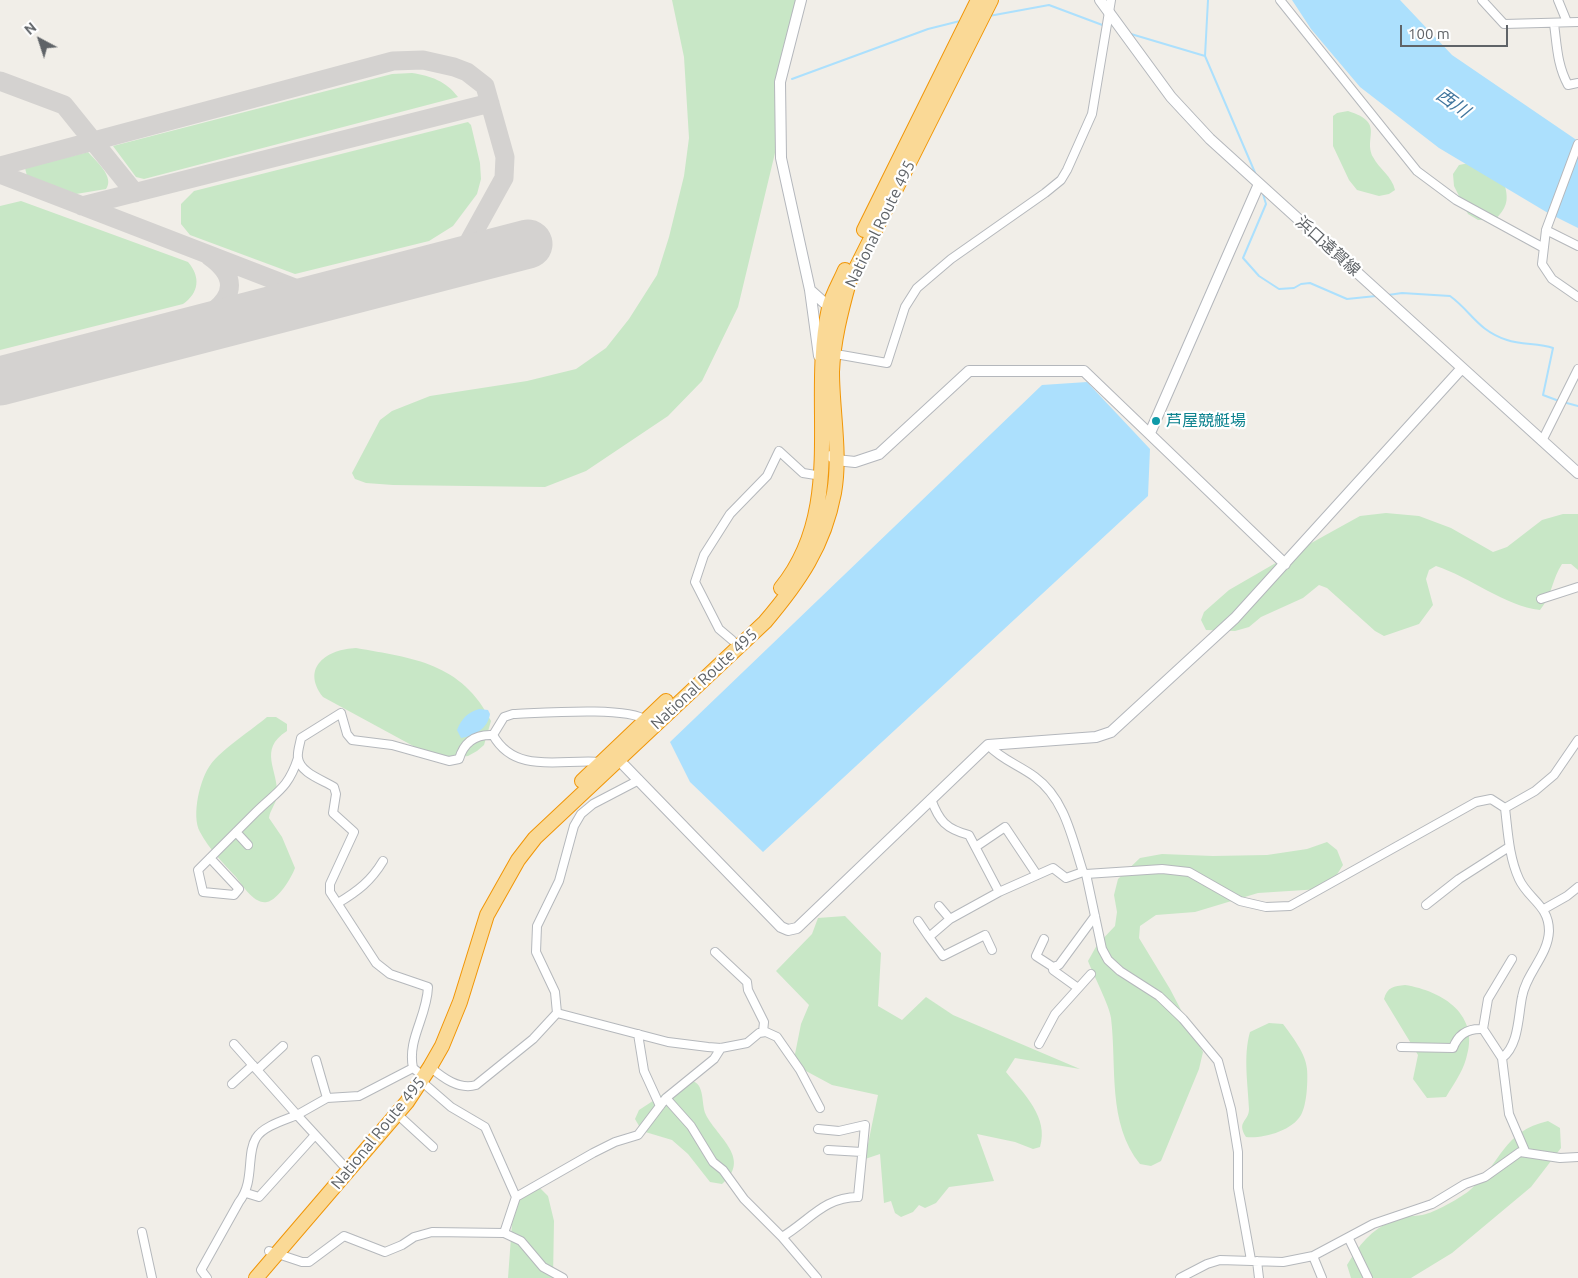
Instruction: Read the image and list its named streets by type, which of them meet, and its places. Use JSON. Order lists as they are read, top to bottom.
{
  "streets": {
    "highway": ["National Route 495"],
    "street": ["浜口遠賀線"]
  },
  "water": ["西川"],
  "places": ["芦屋競艇場"],
  "scale_bar": "100 m",
  "north": "top left"
}
